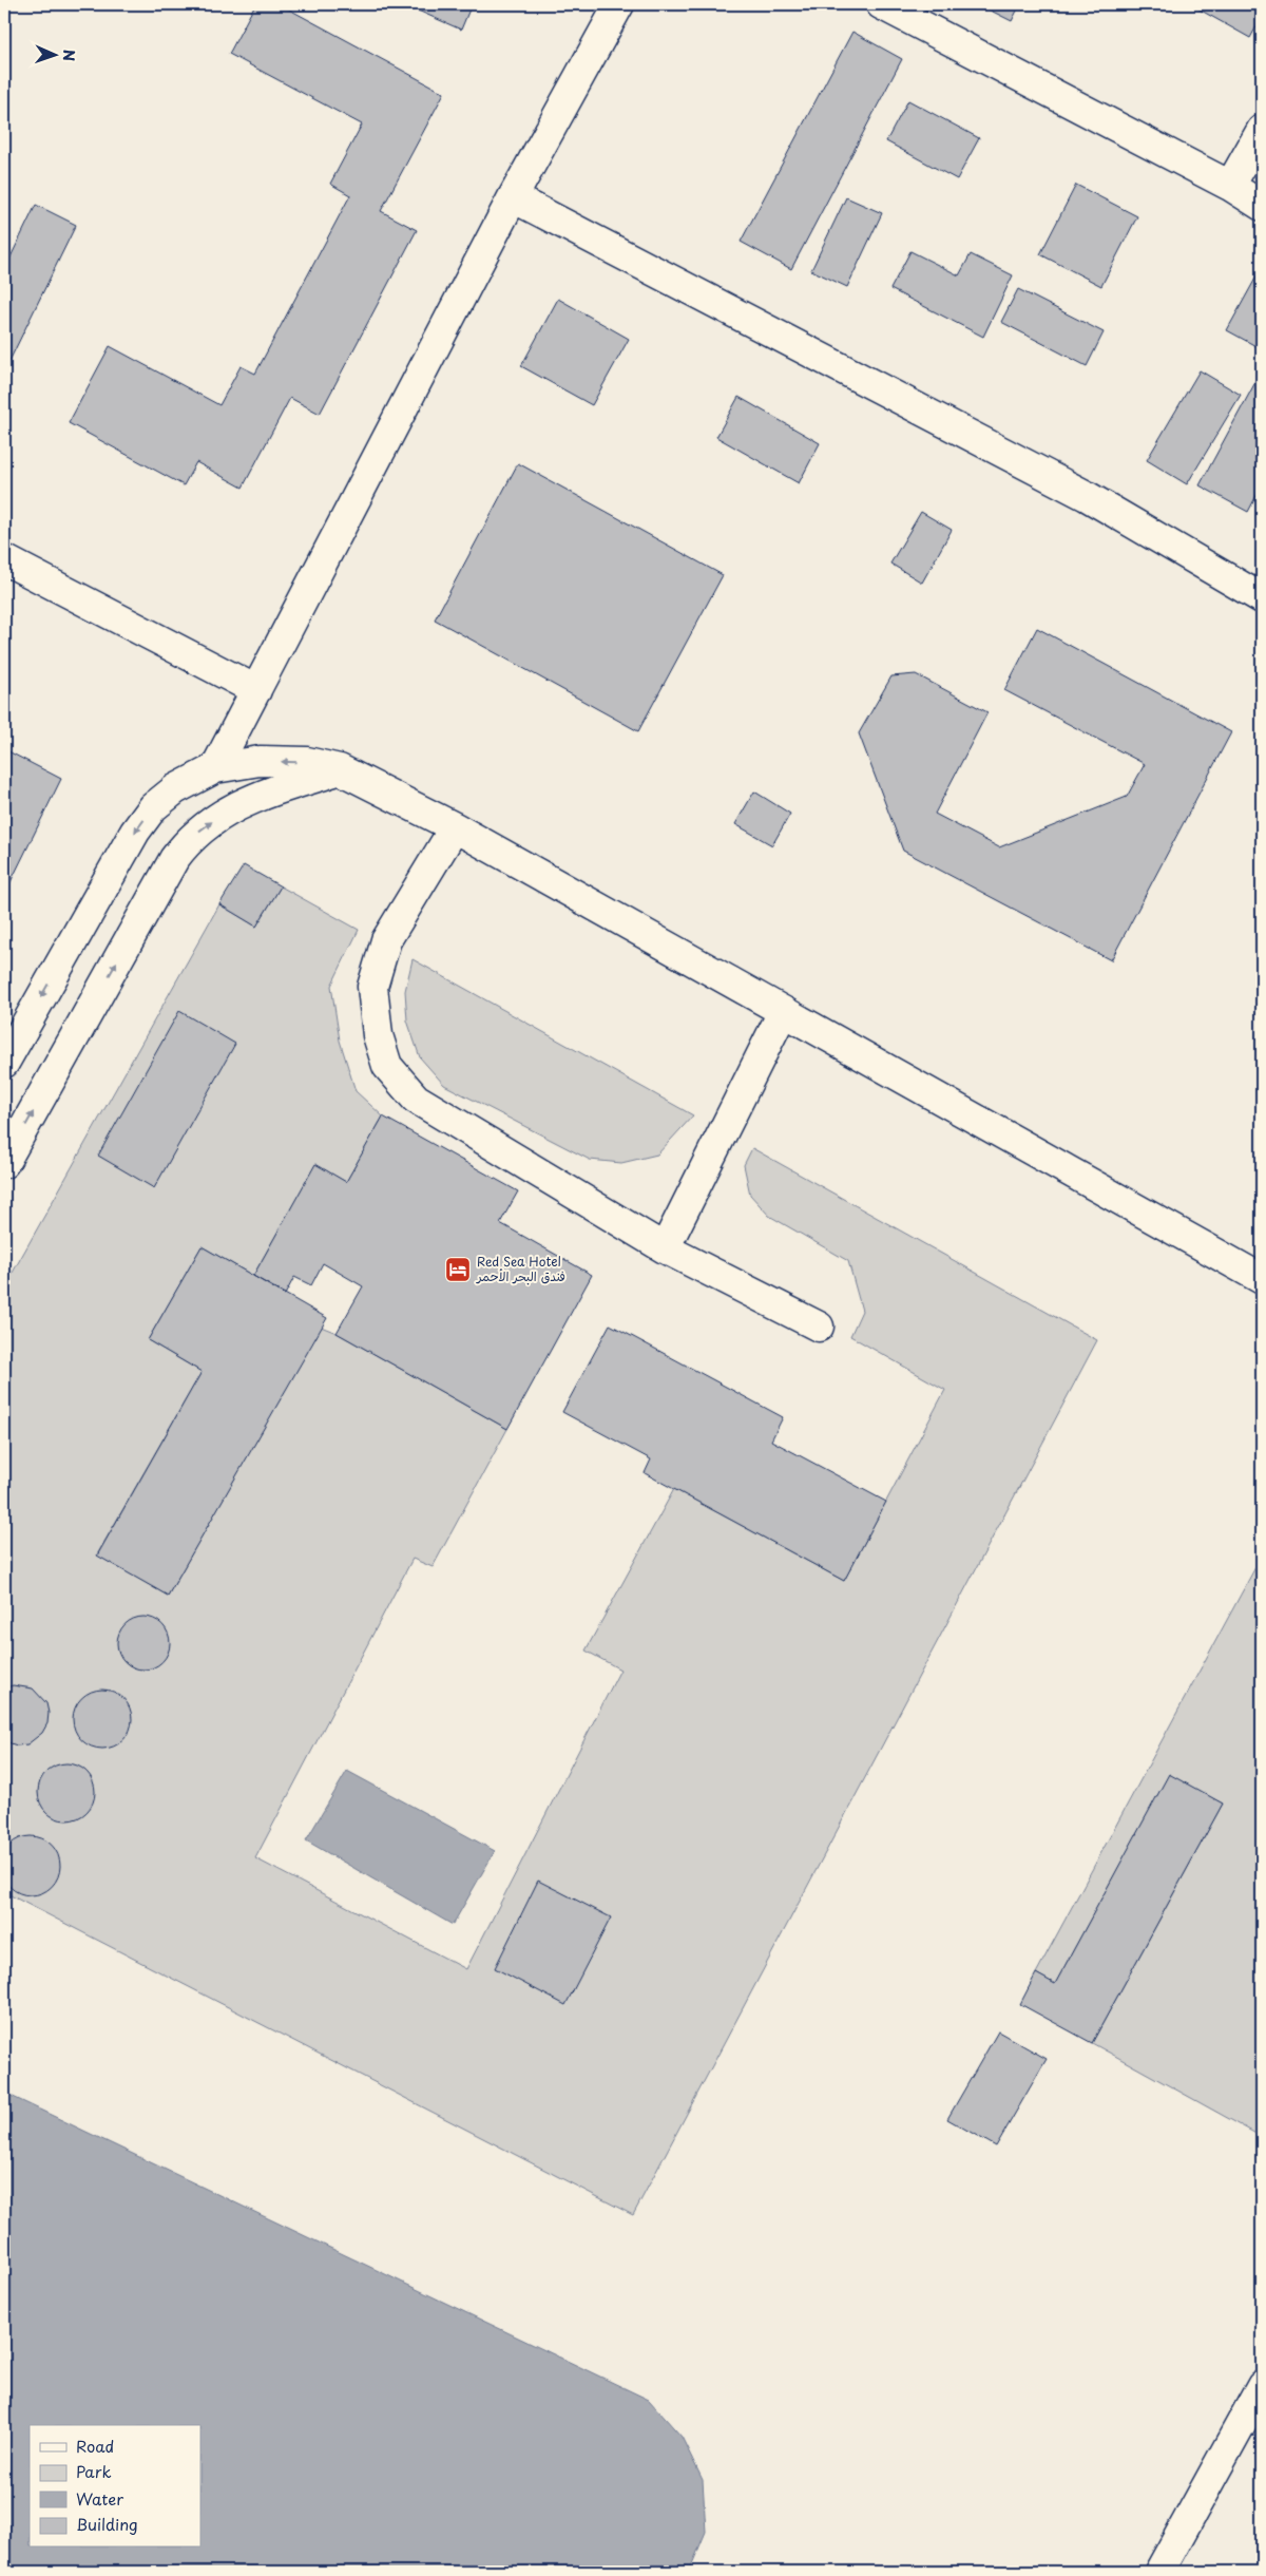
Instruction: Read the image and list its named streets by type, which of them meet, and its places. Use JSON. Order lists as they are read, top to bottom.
{
  "places": {
    "hotel": ["Red Sea Hotel فندق البحر الأحمر"]
  },
  "legend": [
    "Road",
    "Park",
    "Water",
    "Building"
  ],
  "north": "right"
}
